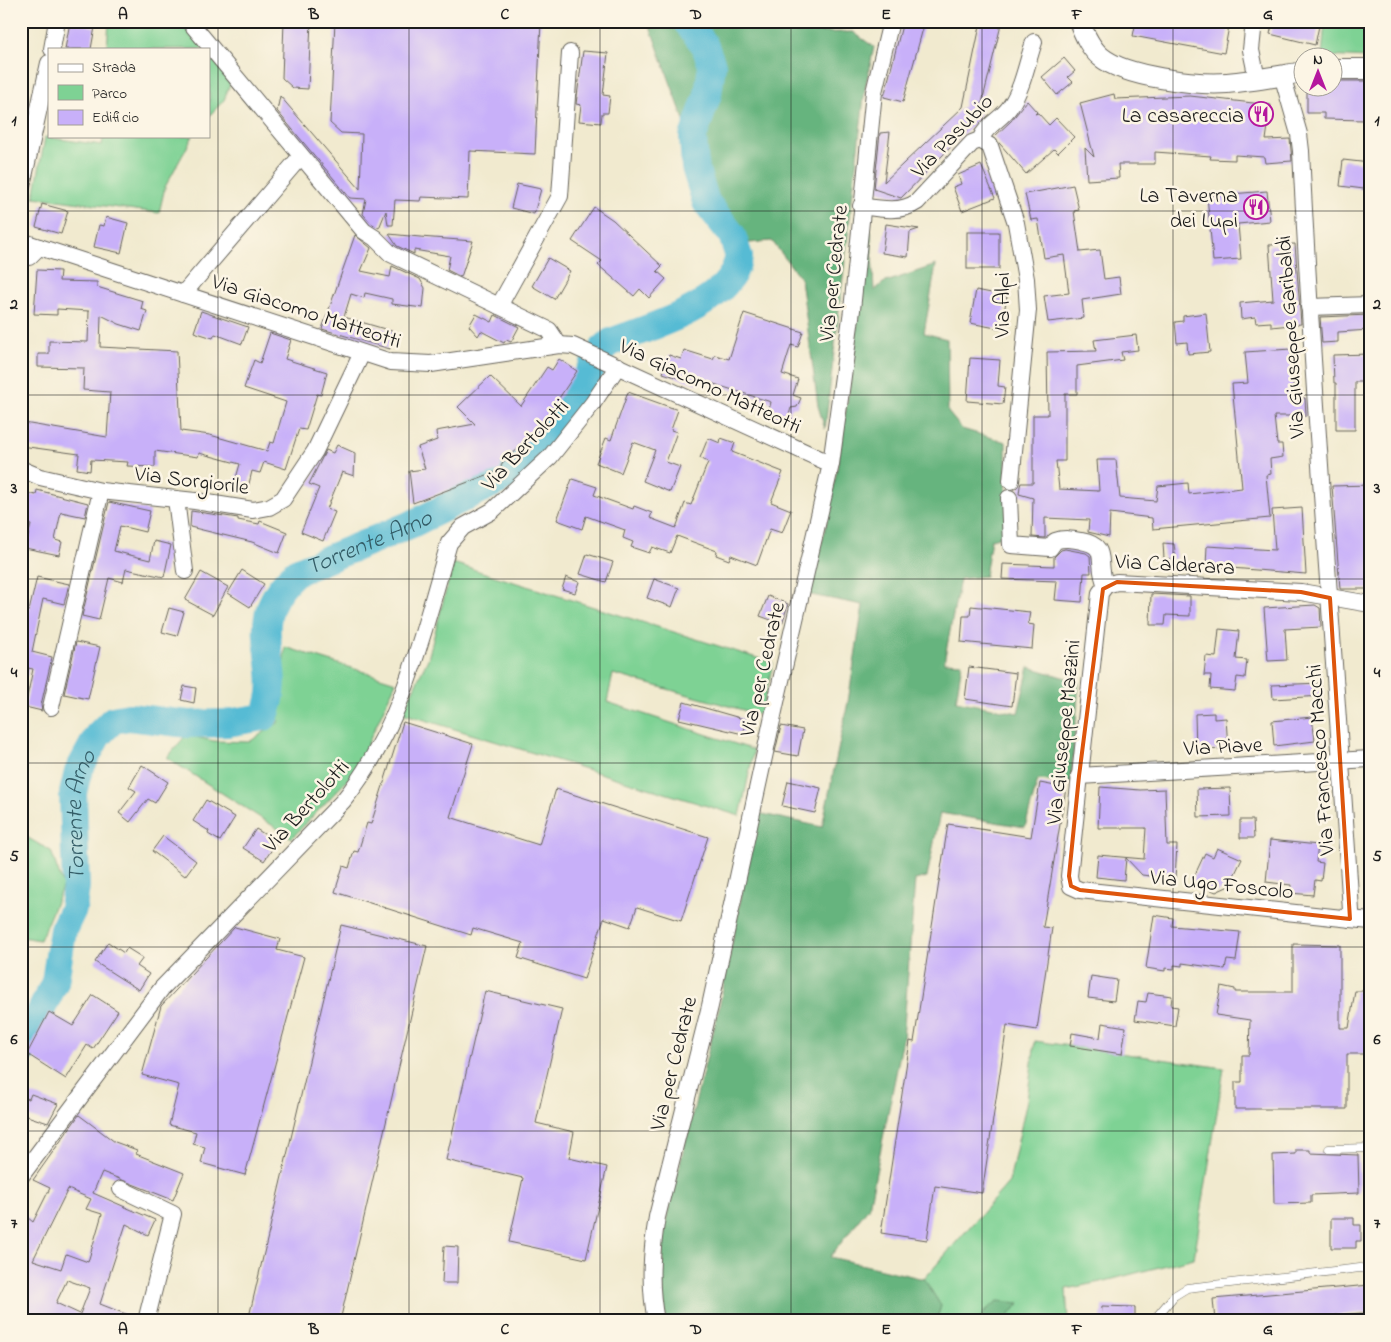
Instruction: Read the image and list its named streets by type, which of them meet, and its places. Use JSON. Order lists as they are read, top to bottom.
{
  "streets": {
    "street": [
      "Via Pasubio",
      "Via per Cedrate",
      "Via Alpi",
      "Via Giacomo Matteotti",
      "Via Giuseppe Garibaldi",
      "Via Bertolotti",
      "Via Sorgiorile",
      "Via Calderara",
      "Via Giuseppe Mazzini",
      "Via Piave",
      "Via Francesco Macchi",
      "Via Ugo Foscolo"
    ]
  },
  "crossings": [
    ["Via Pasubio", "Via per Cedrate"],
    ["Via Pasubio", "Via Alpi"],
    ["Via per Cedrate", "Via Giacomo Matteotti"],
    ["Via Giacomo Matteotti", "Via Bertolotti"],
    ["Via Giacomo Matteotti", "Via Sorgiorile"],
    ["Via Giuseppe Garibaldi", "Via Calderara"],
    ["Via Giuseppe Garibaldi", "Via Francesco Macchi"],
    ["Via Calderara", "Via Giuseppe Mazzini"],
    ["Via Calderara", "Via Francesco Macchi"],
    ["Via Giuseppe Mazzini", "Via Piave"],
    ["Via Giuseppe Mazzini", "Via Ugo Foscolo"],
    ["Via Piave", "Via Francesco Macchi"],
    ["Via Francesco Macchi", "Via Ugo Foscolo"]
  ],
  "water": ["Torrente Arno"],
  "places": {
    "restaurant": ["La casareccia", "La Taverna dei Lupi"]
  },
  "legend": ["Strada", "Parco", "Edificio"],
  "north": "top",
  "grid": {
    "columns": [
      "A",
      "B",
      "C",
      "D",
      "E",
      "F",
      "G"
    ],
    "rows": [
      "1",
      "2",
      "3",
      "4",
      "5",
      "6",
      "7"
    ]
  }
}
